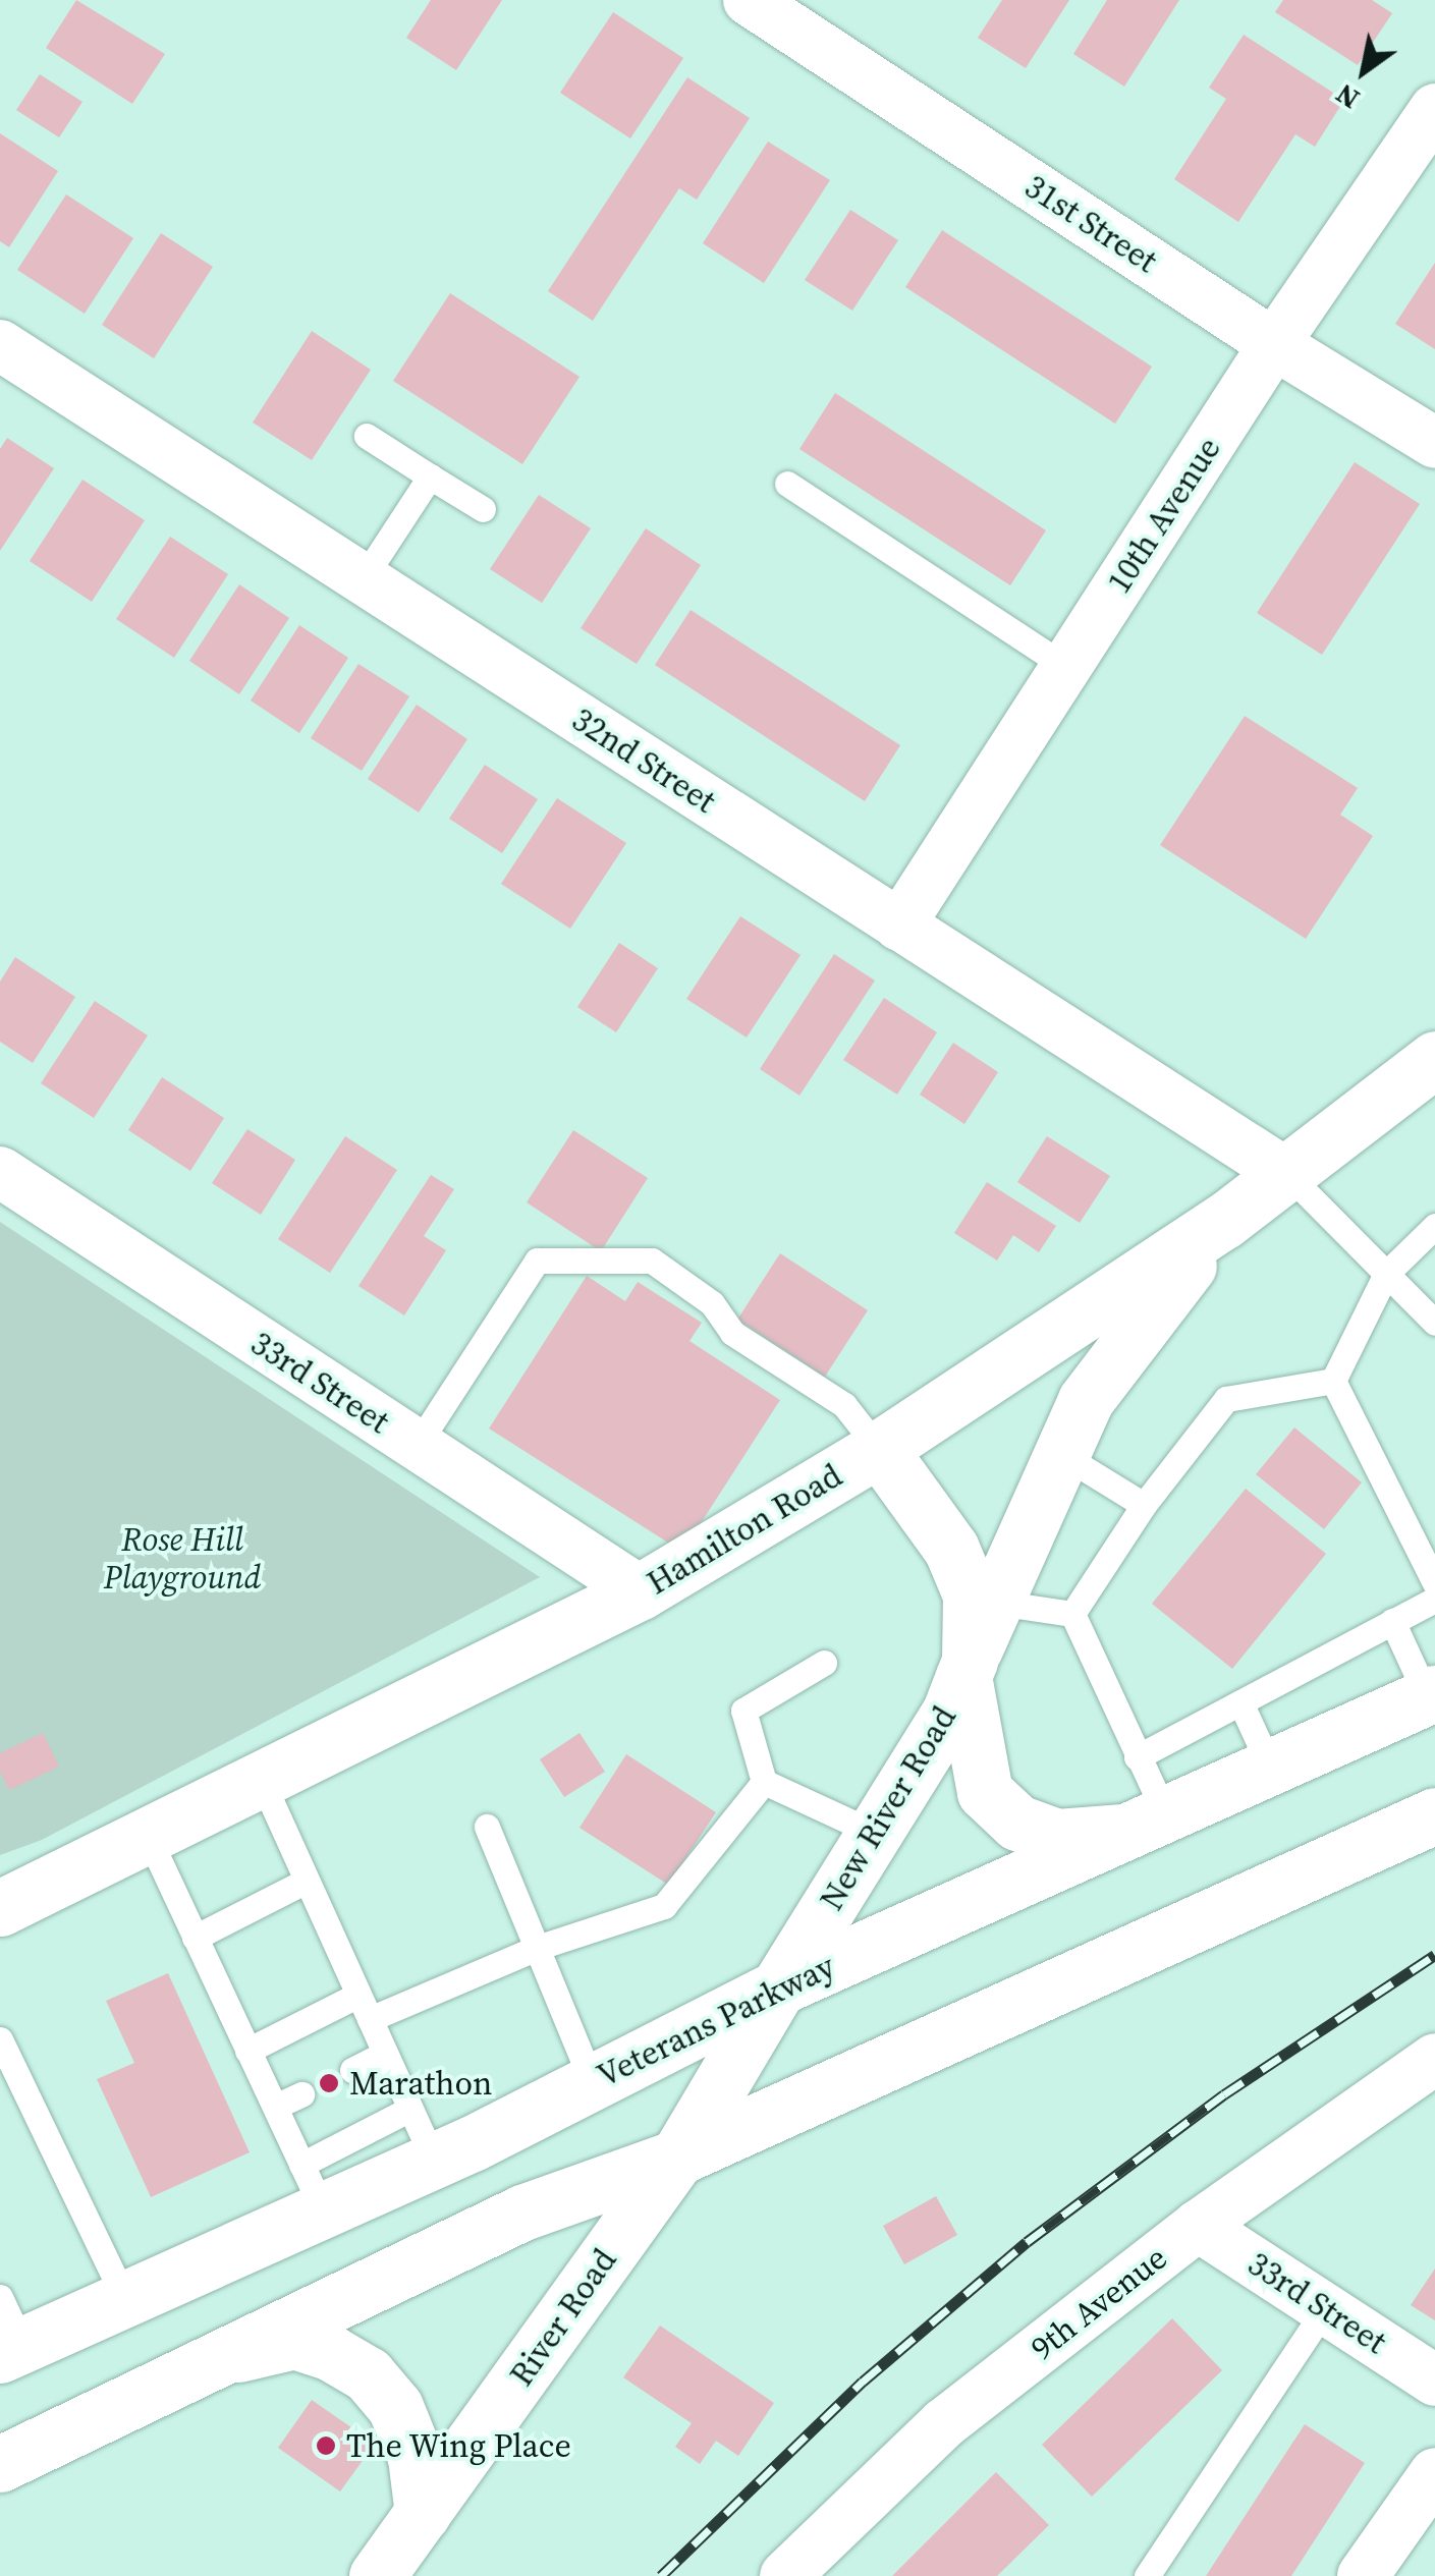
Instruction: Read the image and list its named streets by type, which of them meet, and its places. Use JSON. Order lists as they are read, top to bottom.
{
  "streets": {
    "main road": [
      "Hamilton Road",
      "New River Road",
      "Veterans Parkway",
      "River Road"
    ],
    "street": [
      "31st Street",
      "10th Avenue",
      "32nd Street",
      "33rd Street",
      "9th Avenue"
    ]
  },
  "crossings": [
    ["31st Street", "10th Avenue"],
    ["10th Avenue", "32nd Street"],
    ["32nd Street", "Hamilton Road"],
    ["33rd Street", "Hamilton Road"],
    ["33rd Street", "9th Avenue"],
    ["Hamilton Road", "New River Road"],
    ["New River Road", "Veterans Parkway"],
    ["New River Road", "River Road"]
  ],
  "parks": ["Rose Hill Playground"],
  "places": ["Marathon", "The Wing Place"],
  "north": "bottom left"
}
